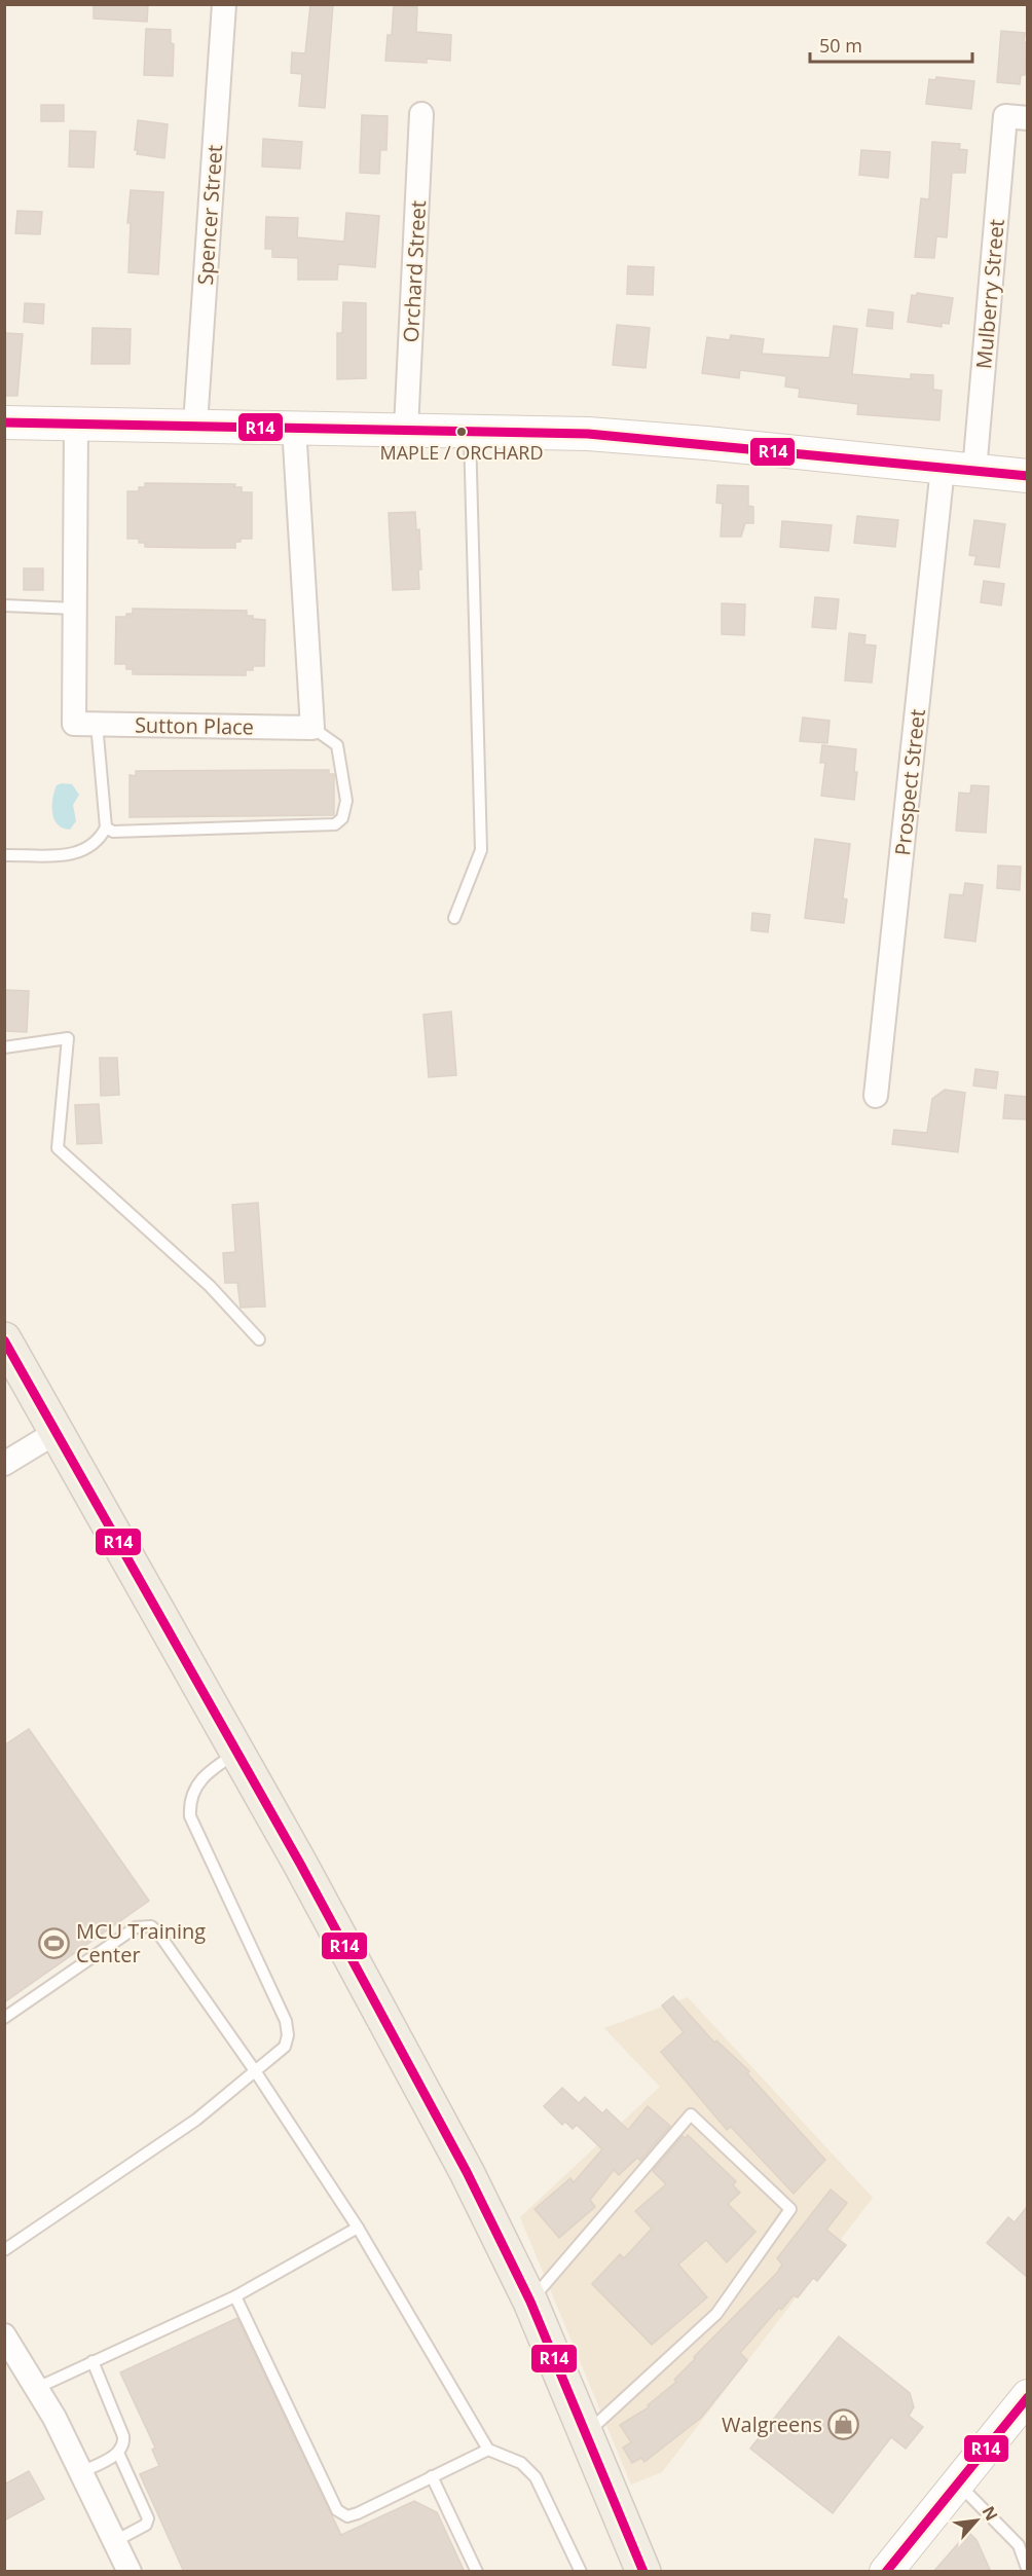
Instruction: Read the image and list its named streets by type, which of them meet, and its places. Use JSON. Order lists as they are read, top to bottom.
{
  "streets": {
    "street": [
      "Spencer Street",
      "Orchard Street",
      "Mulberry Street",
      "Sutton Place",
      "Prospect Street"
    ]
  },
  "places": {
    "other": ["MAPLE / ORCHARD"],
    "sports": ["MCU Training Center"],
    "shop": ["Walgreens"]
  },
  "lines": ["transit line R14"],
  "scale_bar": "50 m",
  "north": "top right"
}
